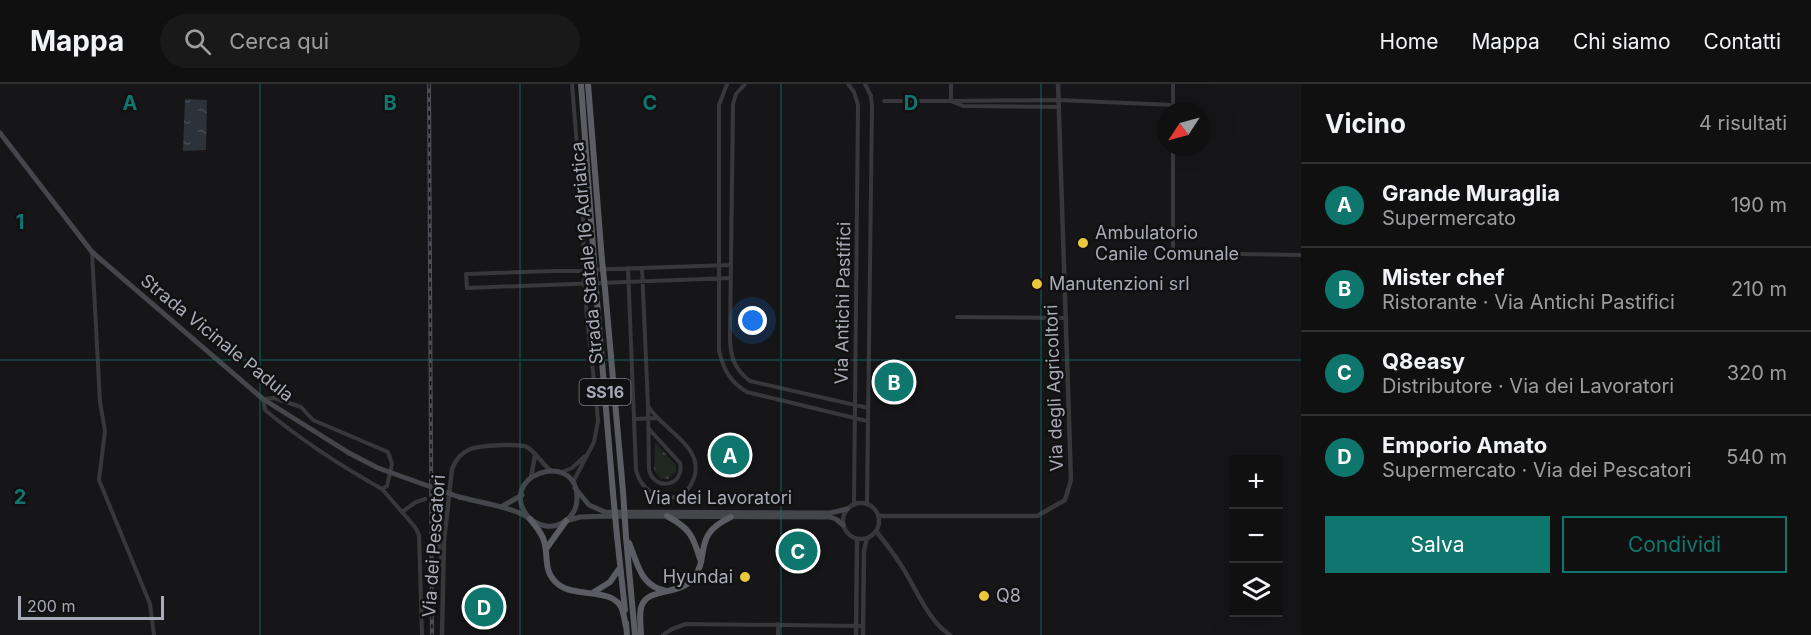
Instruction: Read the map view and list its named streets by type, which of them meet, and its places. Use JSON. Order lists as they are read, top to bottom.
{
  "streets": {
    "highway": ["Strada Statale 16 Adriatica", "SS16"],
    "main road": ["Strada Vicinale Padula", "Via dei Lavoratori"],
    "street": ["Via Antichi Pastifici", "Via degli Agricoltori", "Via dei Pescatori"]
  },
  "crossings": [
    ["Via Antichi Pastifici", "Via degli Agricoltori"],
    ["Strada Vicinale Padula", "Via dei Lavoratori"],
    ["Strada Vicinale Padula", "Via dei Pescatori"]
  ],
  "places": [
    "Ambulatorio Canile Comunale",
    "Manutenzioni srl",
    "Hyundai",
    "Q8"
  ],
  "scale_bar": "200 m",
  "north": "bottom left",
  "page": {
    "header": "Mappa",
    "search": "Cerca qui",
    "nav": [
      "Home",
      "Mappa",
      "Chi siamo",
      "Contatti"
    ],
    "heading": ["Vicino", "4 risultati"],
    "list": [
      {
        "mark": "A",
        "name": "Grande Muraglia",
        "note": "Supermercato",
        "value": "190 m"
      },
      {
        "mark": "B",
        "name": "Mister chef",
        "note": "Ristorante · Via Antichi Pastifici",
        "value": "210 m"
      },
      {
        "mark": "C",
        "name": "Q8easy",
        "note": "Distributore · Via dei Lavoratori",
        "value": "320 m"
      },
      {
        "mark": "D",
        "name": "Emporio Amato",
        "note": "Supermercato · Via dei Pescatori",
        "value": "540 m"
      }
    ],
    "pins": [
      "B",
      "A",
      "C",
      "D"
    ],
    "map_buttons": ["+", "−"],
    "buttons": ["Salva", "Condividi"],
    "scale": "200 m"
  },
  "grid": {
    "columns": [
      "A",
      "B",
      "C",
      "D"
    ],
    "rows": ["1", "2"]
  }
}
